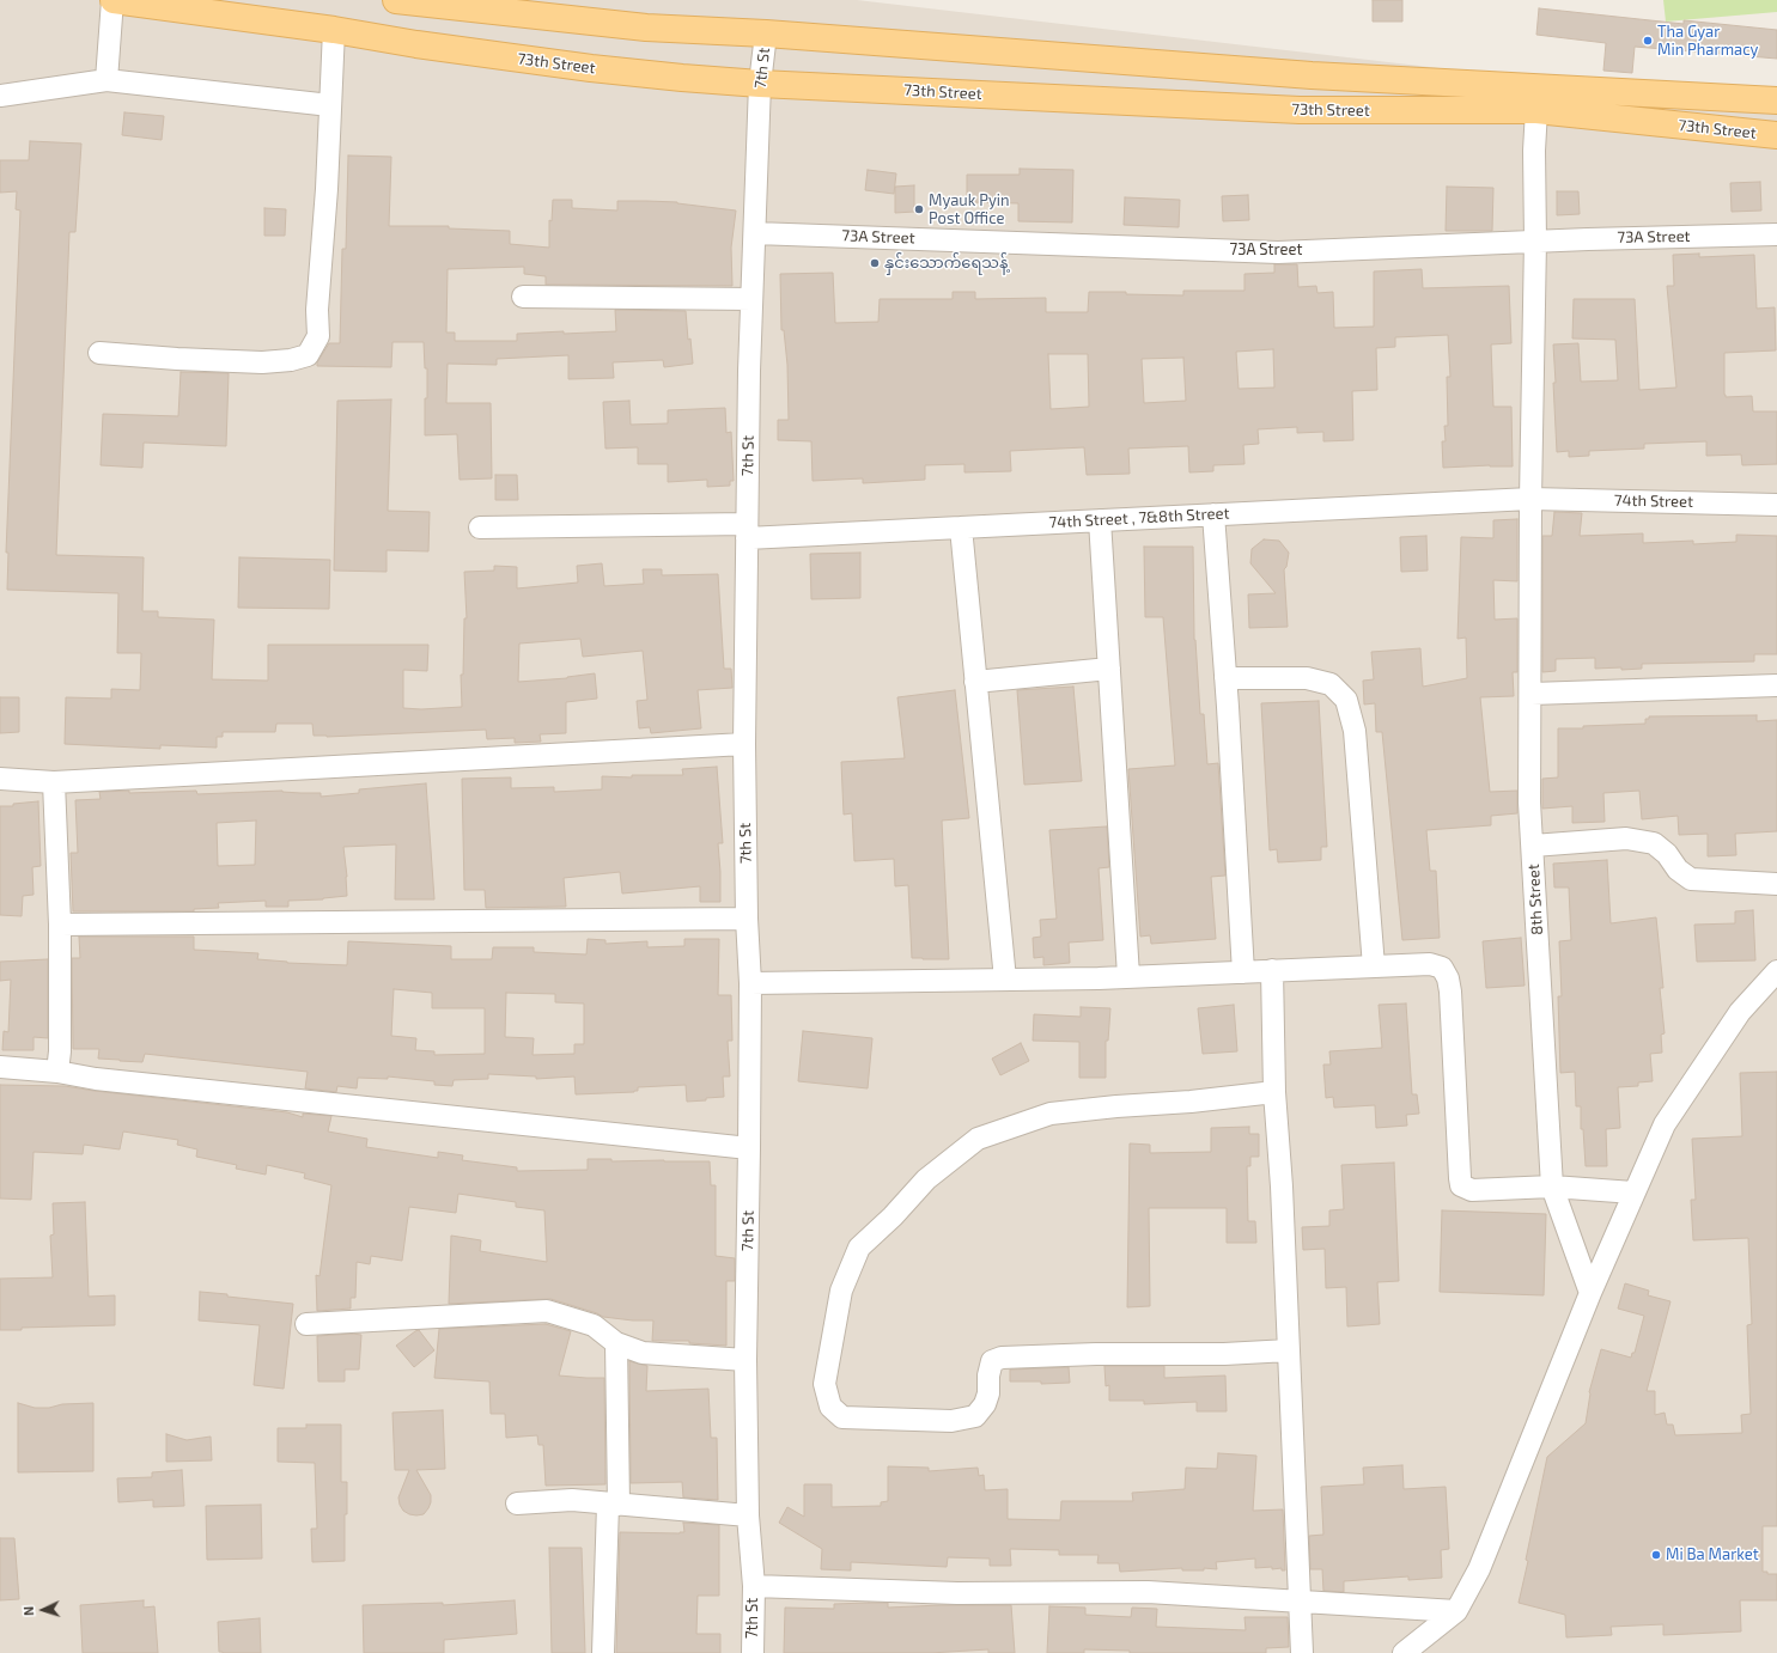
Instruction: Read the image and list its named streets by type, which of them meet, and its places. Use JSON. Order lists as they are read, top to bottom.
{
  "streets": {
    "main road": ["73th Street"],
    "street": [
      "7th St",
      "73A Street",
      "74th Street",
      "74th Street , 7&8th Street",
      "8th Street"
    ]
  },
  "crossings": [
    ["73th Street", "7th St"],
    ["73th Street", "8th Street"],
    ["7th St", "73A Street"],
    ["7th St", "74th Street , 7&8th Street"],
    ["73A Street", "8th Street"],
    ["74th Street", "74th Street , 7&8th Street"],
    ["74th Street", "8th Street"],
    ["74th Street , 7&8th Street", "8th Street"]
  ],
  "places": [
    "Tha Gyar Min Pharmacy",
    "Myauk Pyin Post Office",
    "နှင်းသောက်ရေသန့်",
    "Mi Ba Market"
  ],
  "north": "left"
}
